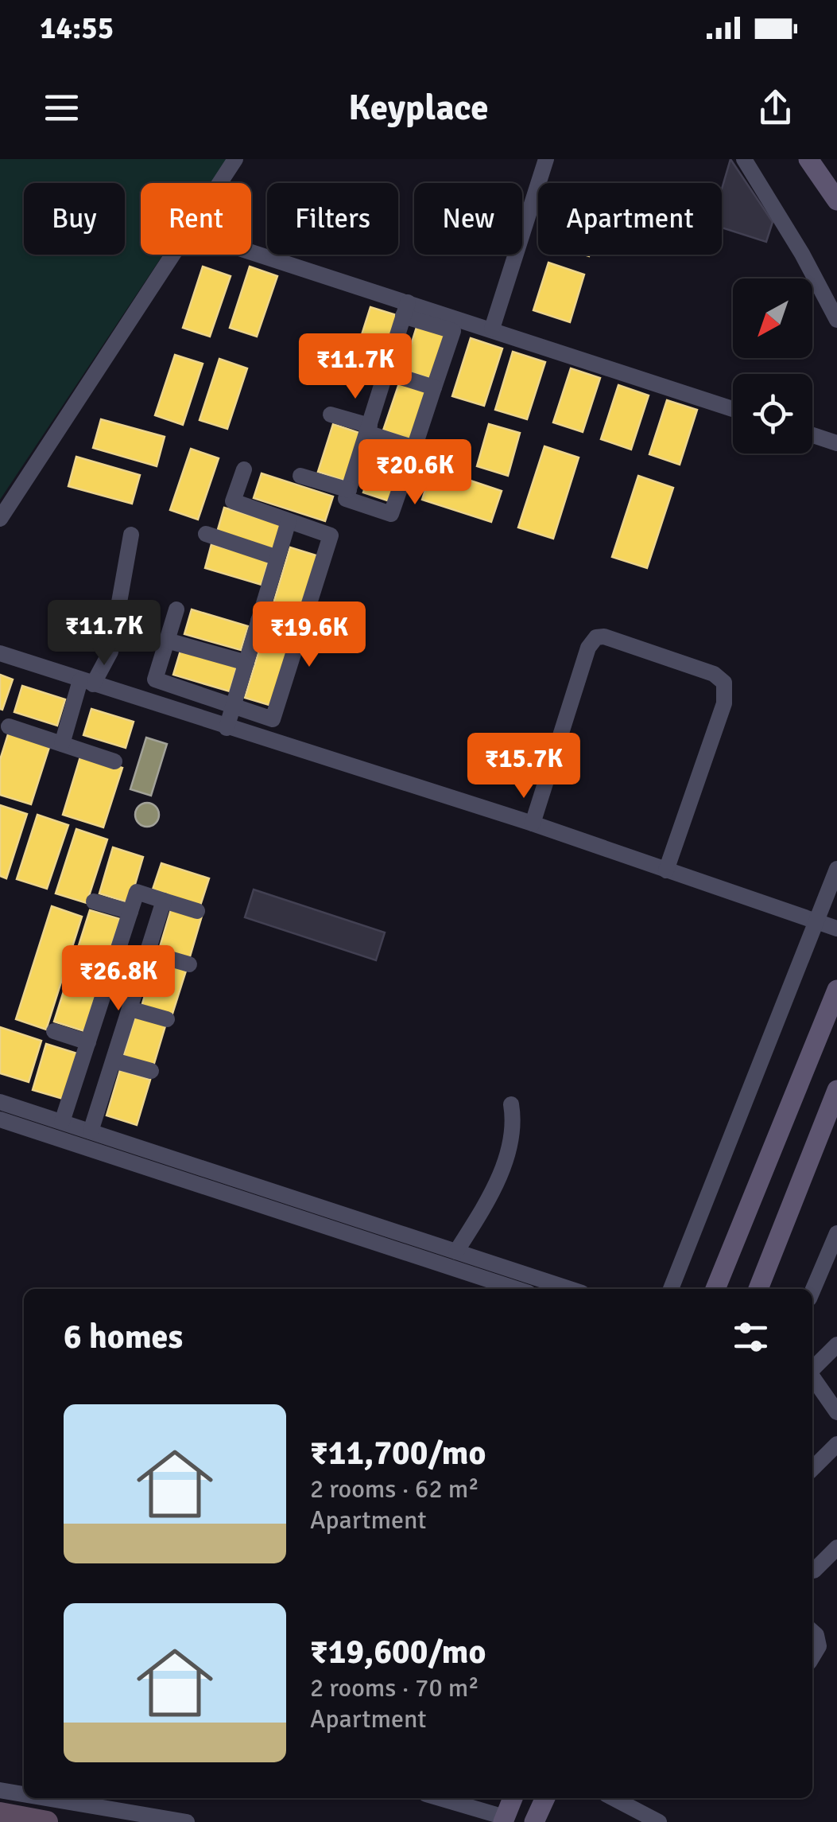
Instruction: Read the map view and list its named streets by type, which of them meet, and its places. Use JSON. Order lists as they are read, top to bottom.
{
  "north": "bottom left",
  "page": {
    "status": "14:55",
    "header": "Keyplace",
    "chip": [
      "Buy",
      "Rent",
      "Filters",
      "New",
      "Apartment"
    ],
    "price": [
      "₹11.7K",
      "₹20.6K",
      "₹11.7K",
      "₹19.6K",
      "₹15.7K",
      "₹26.8K"
    ],
    "heading": "6 homes",
    "list": [
      {
        "name": "₹11,700/mo",
        "note": "2 rooms · 62 m² · Apartment"
      },
      {
        "name": "₹19,600/mo",
        "note": "2 rooms · 70 m² · Apartment"
      }
    ]
  }
}
